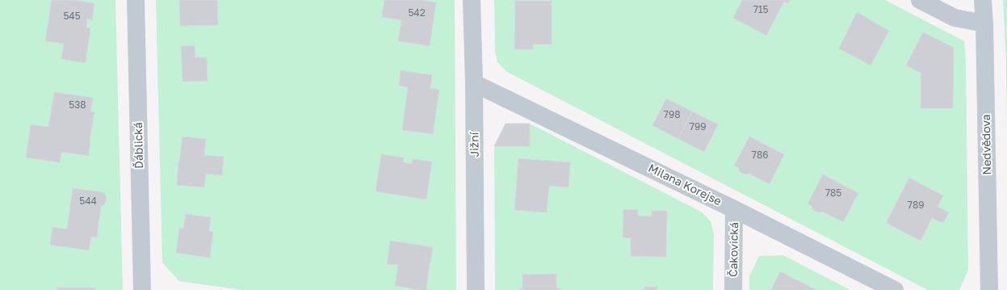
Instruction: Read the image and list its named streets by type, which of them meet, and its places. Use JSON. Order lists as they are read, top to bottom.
{
  "streets": {
    "street": [
      "Jižní",
      "Nedvědova",
      "Ďáblická",
      "Milana Korejse",
      "Čakovická"
    ]
  },
  "crossings": [
    ["Jižní", "Milana Korejse"],
    ["Milana Korejse", "Čakovická"]
  ],
  "house_numbers": [
    "715",
    "542",
    "545",
    "538",
    "798",
    "799",
    "786",
    "785",
    "544",
    "789"
  ]
}
